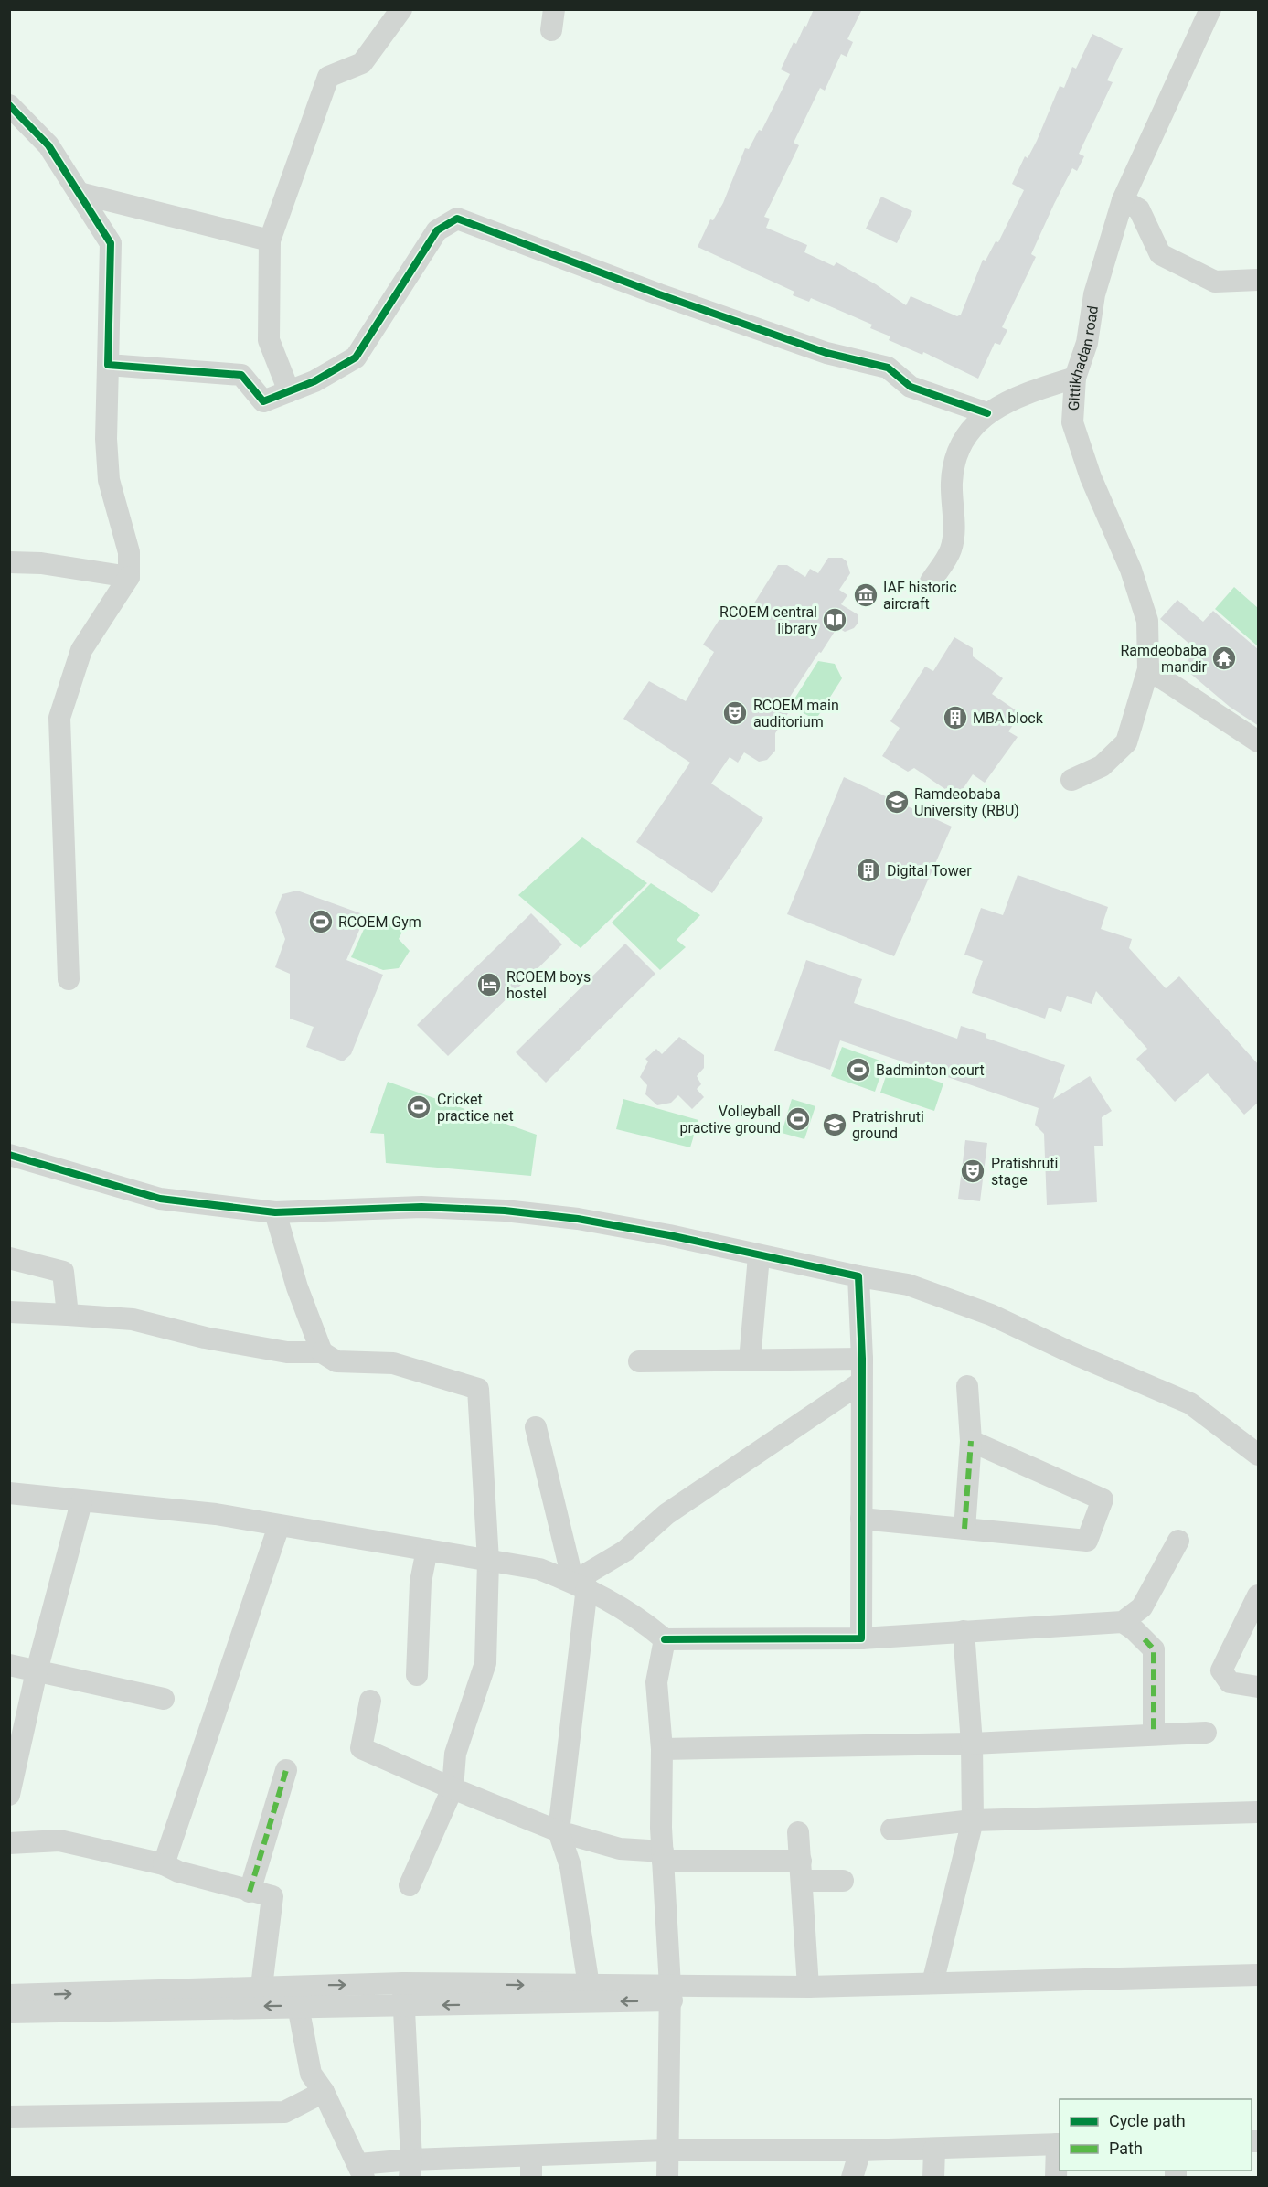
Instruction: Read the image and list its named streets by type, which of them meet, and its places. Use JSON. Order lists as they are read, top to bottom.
{
  "streets": {
    "street": ["Gittikhadan road"]
  },
  "places": {
    "museum": ["IAF historic aircraft"],
    "library": ["RCOEM central library"],
    "temple": ["Ramdeobaba mandir"],
    "theatre": ["RCOEM main auditorium", "Pratishruti stage"],
    "building": ["MBA block", "Digital Tower"],
    "school or university": ["Ramdeobaba University (RBU)", "Pratrishruti ground"],
    "sports": [
      "RCOEM Gym",
      "Badminton court",
      "Cricket practice net",
      "Volleyball practive ground"
    ],
    "hotel": ["RCOEM boys hostel"]
  },
  "legend": ["Cycle path", "Path"]
}
